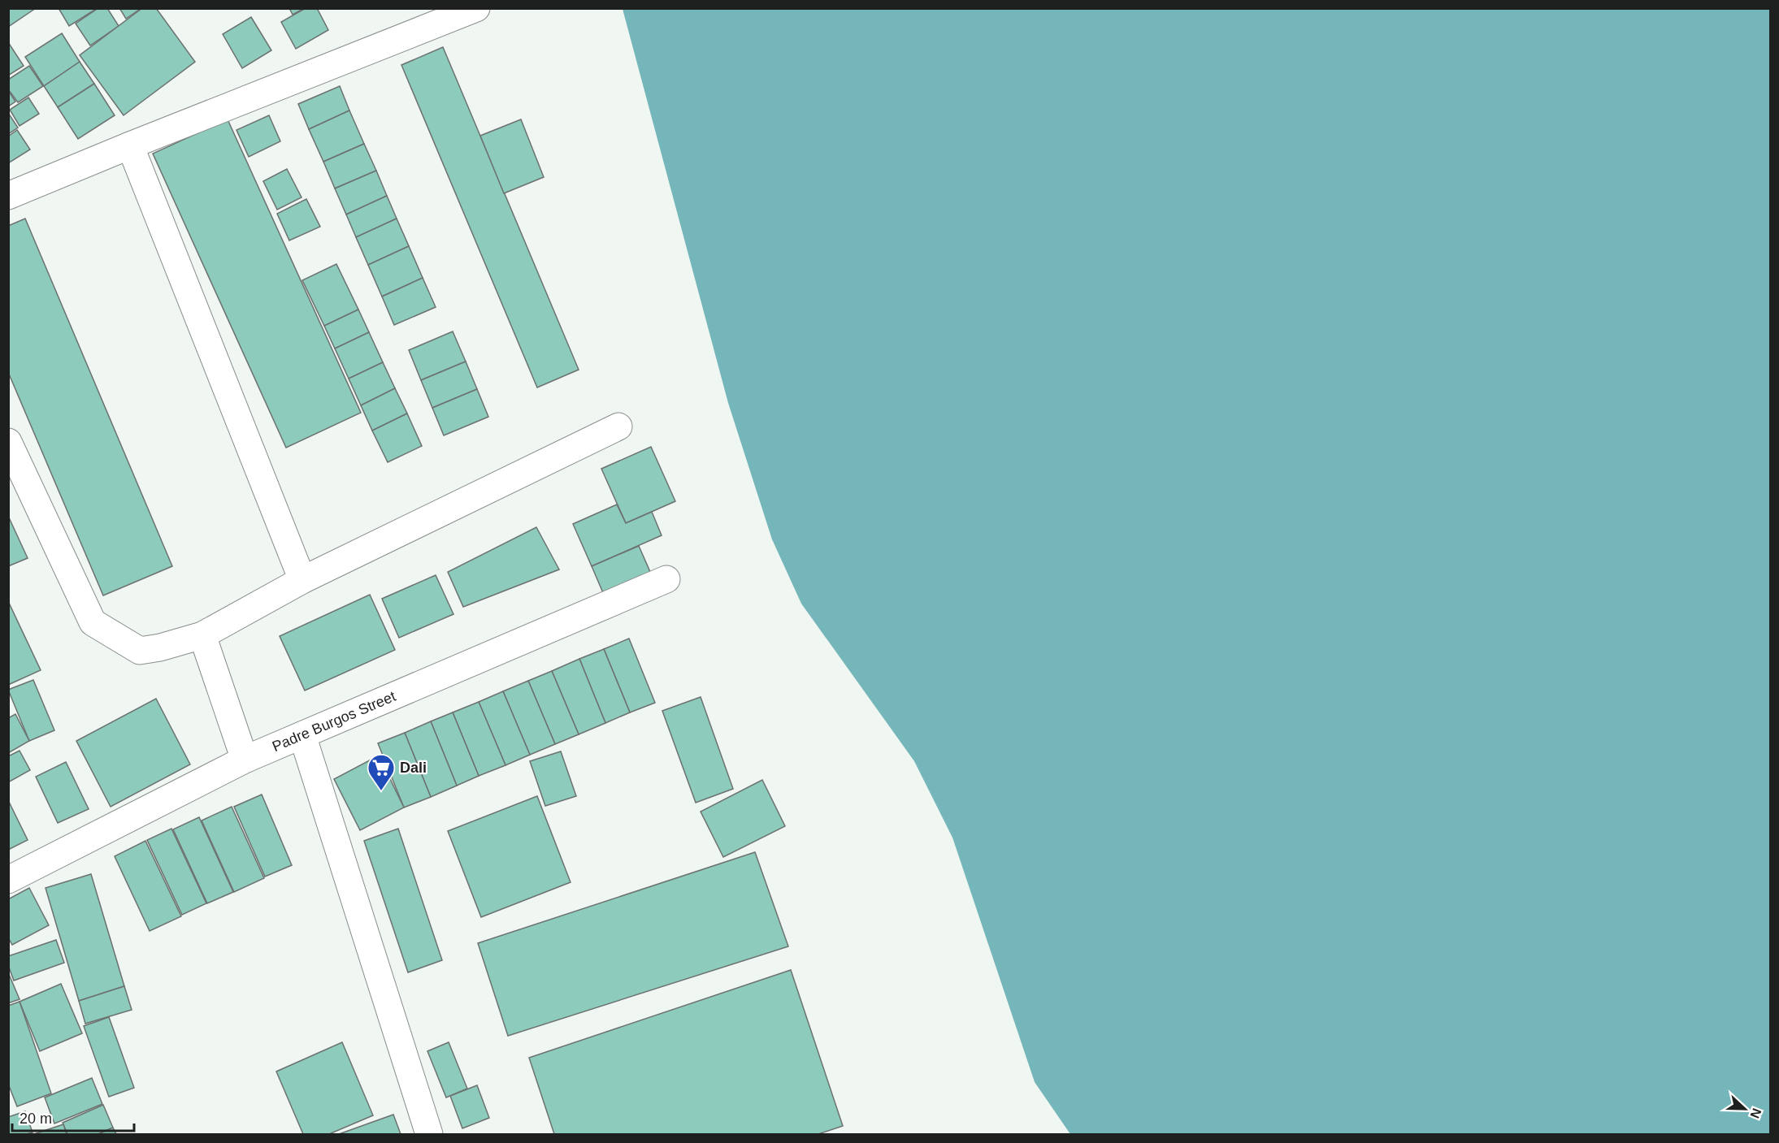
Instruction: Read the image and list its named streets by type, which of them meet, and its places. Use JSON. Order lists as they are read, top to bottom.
{
  "streets": {
    "street": ["Padre Burgos Street"]
  },
  "places": {
    "supermarket": ["Dali"]
  },
  "scale_bar": "20 m",
  "north": "right"
}
